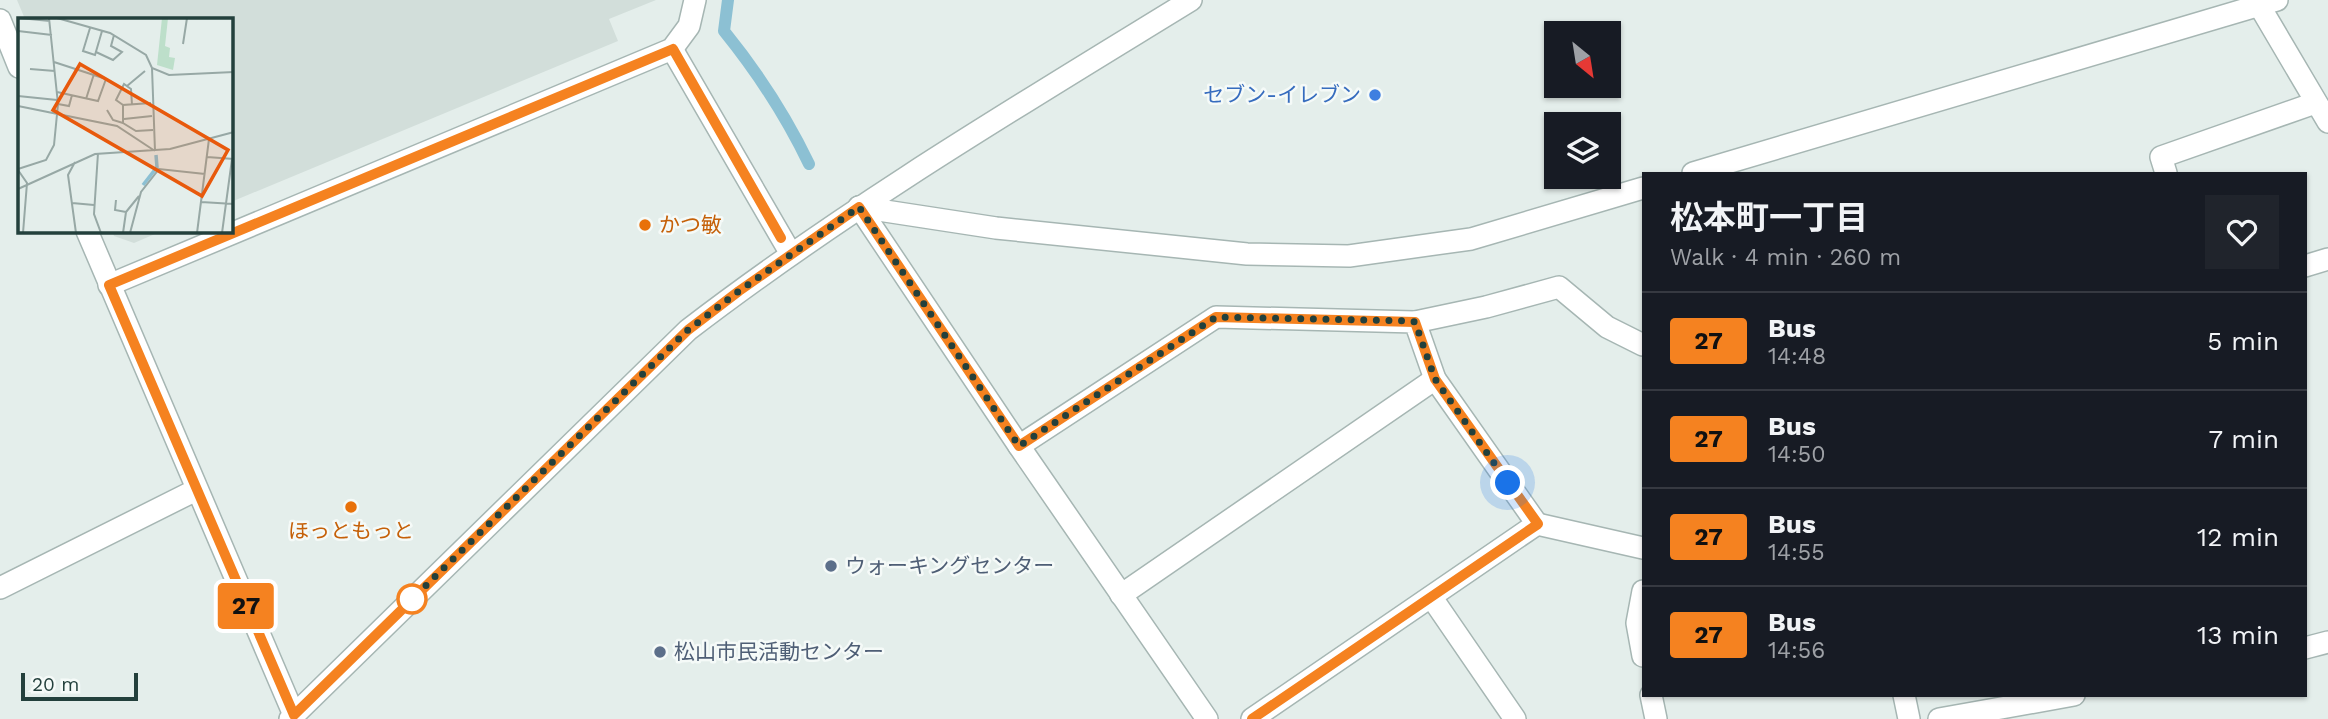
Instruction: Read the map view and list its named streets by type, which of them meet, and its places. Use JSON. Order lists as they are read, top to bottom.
{
  "places": [
    "セブン-イレブン",
    "かつ敏",
    "ほっともっと",
    "ウォーキングセンター",
    "松山市民活動センター"
  ],
  "lines": ["bus line 27"],
  "scale_bar": "20 m",
  "north": "bottom right",
  "page": {
    "on_map": "27",
    "heading": ["松本町一丁目", "Walk · 4 min · 260 m"],
    "list": [
      {
        "mark": "27",
        "name": "Bus",
        "note": "14:48",
        "value": "5 min"
      },
      {
        "mark": "27",
        "name": "Bus",
        "note": "14:50",
        "value": "7 min"
      },
      {
        "mark": "27",
        "name": "Bus",
        "note": "14:55",
        "value": "12 min"
      },
      {
        "mark": "27",
        "name": "Bus",
        "note": "14:56",
        "value": "13 min"
      }
    ],
    "scale": "20 m"
  }
}
